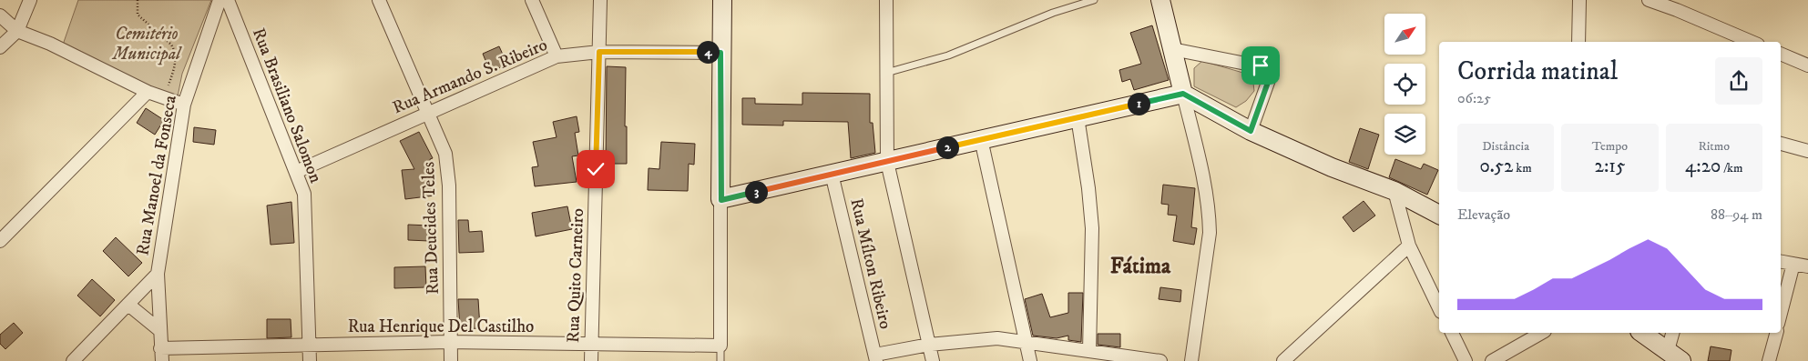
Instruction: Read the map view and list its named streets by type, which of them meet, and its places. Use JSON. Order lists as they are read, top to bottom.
{
  "streets": {
    "street": [
      "Rua Armando S. Ribeiro",
      "Rua Brasiliano Salomon",
      "Rua Manoel da Fonseca",
      "Rua Deucides Teles",
      "Rua Mílton Ribeiro",
      "Rua Quito Carneiro",
      "Rua Henrique Del Castilho"
    ]
  },
  "crossings": [
    ["Rua Armando S. Ribeiro", "Rua Brasiliano Salomon"],
    ["Rua Armando S. Ribeiro", "Rua Deucides Teles"],
    ["Rua Armando S. Ribeiro", "Rua Quito Carneiro"],
    ["Rua Brasiliano Salomon", "Rua Henrique Del Castilho"],
    ["Rua Manoel da Fonseca", "Rua Henrique Del Castilho"],
    ["Rua Deucides Teles", "Rua Henrique Del Castilho"],
    ["Rua Quito Carneiro", "Rua Henrique Del Castilho"]
  ],
  "districts": ["Fátima"],
  "parks": ["Cemitério Municipal"],
  "north": "top right",
  "page": {
    "pins": [
      "4",
      "1",
      "2",
      "3"
    ],
    "heading": ["Corrida matinal", "06:25"],
    "stats": [
      ["Distância", "0.52 km"],
      ["Tempo", "2:15"],
      ["Ritmo", "4:20 /km"]
    ],
    "chart": ["Elevação", "88–94 m"]
  }
}
